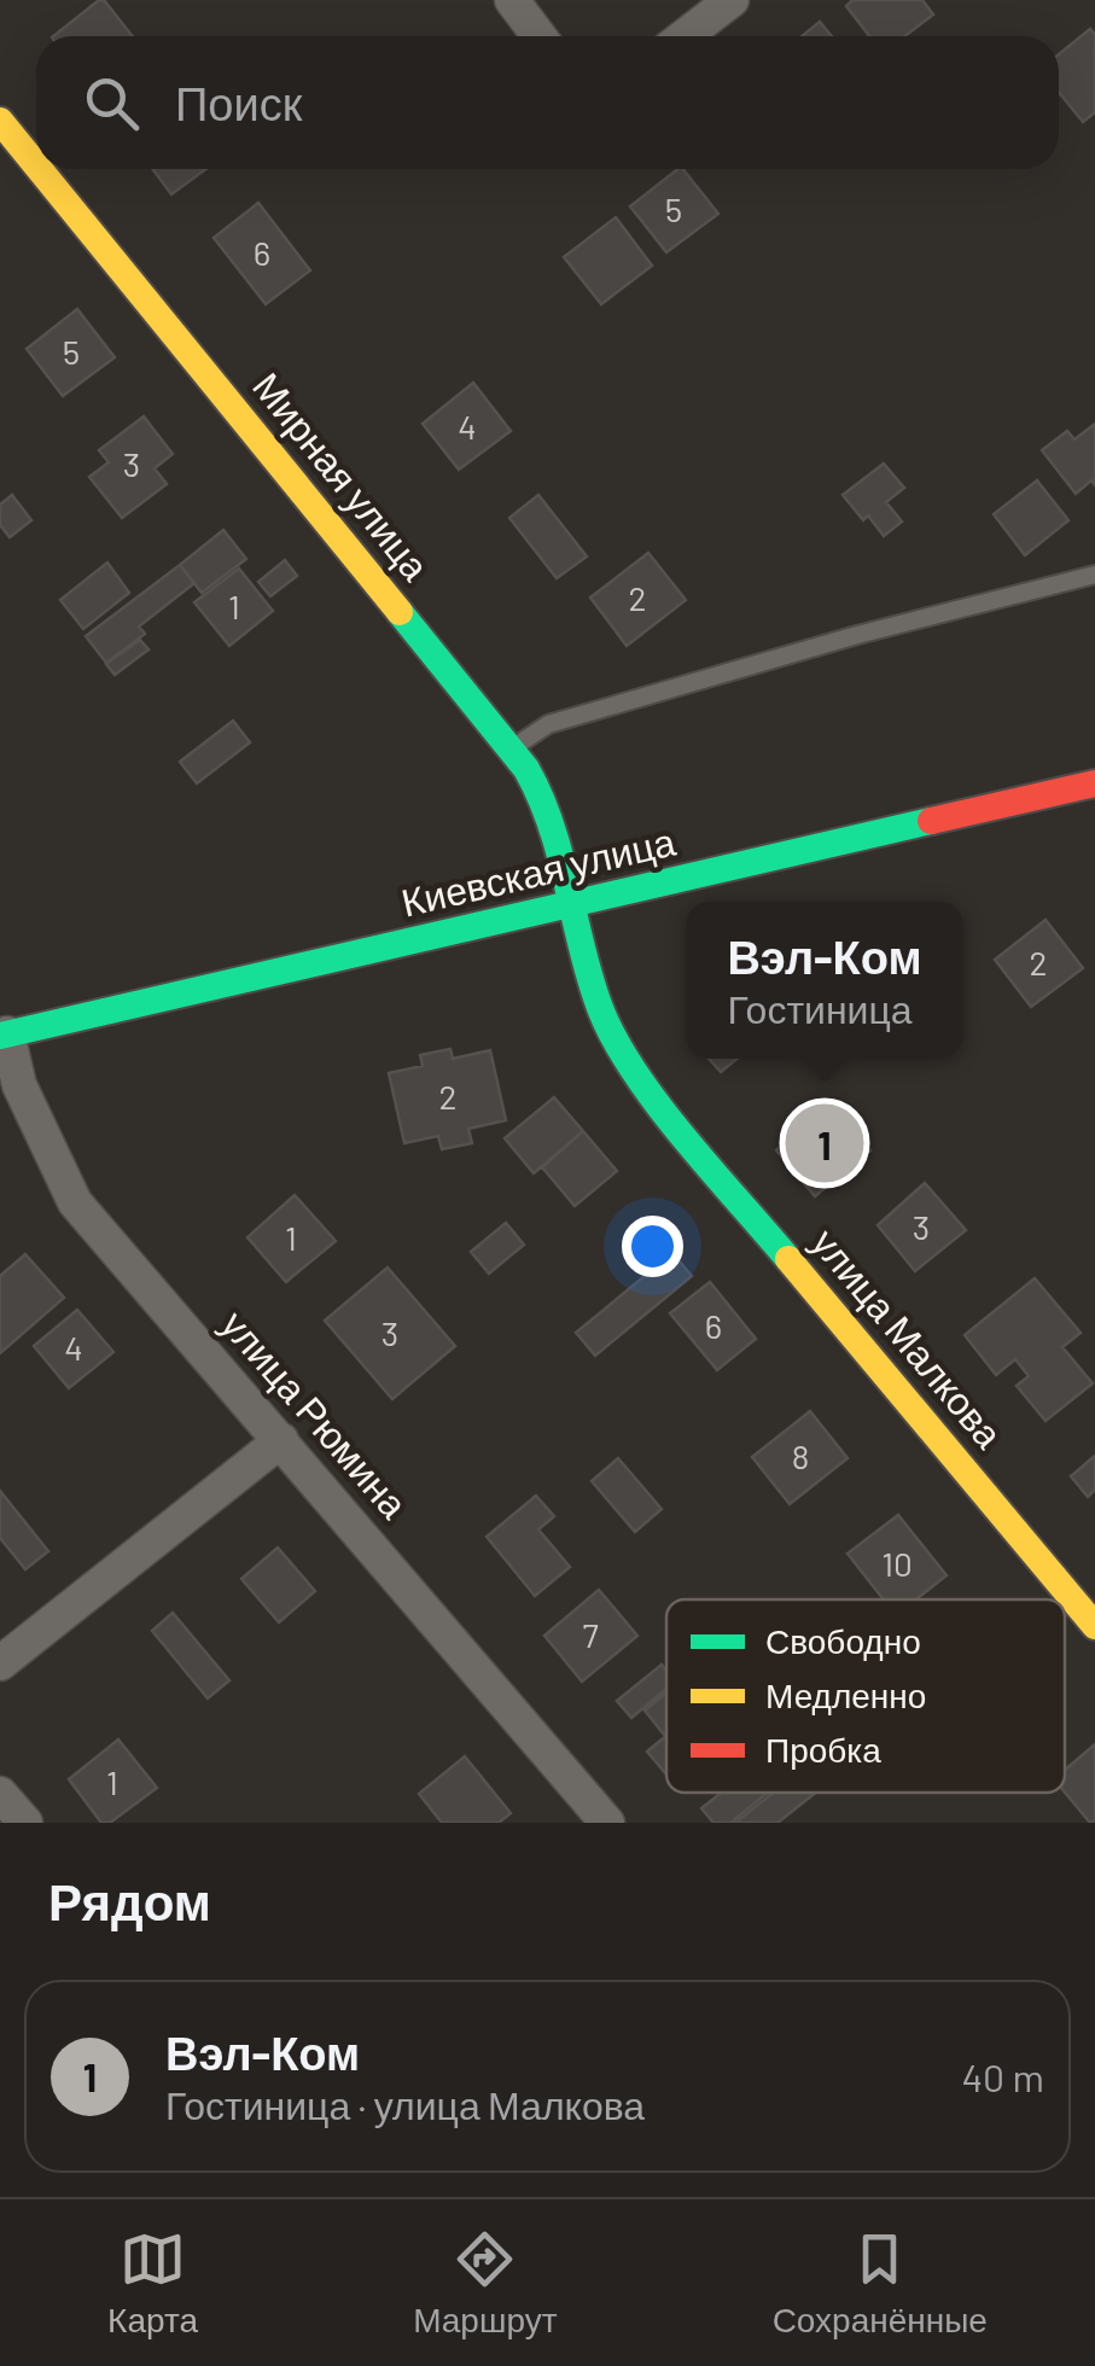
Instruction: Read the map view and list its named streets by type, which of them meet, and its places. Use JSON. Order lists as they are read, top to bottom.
{
  "streets": {
    "street": [
      "Мирная улица",
      "Киевская улица",
      "улица Малкова",
      "улица Рюмина"
    ]
  },
  "crossings": [
    ["Мирная улица", "Киевская улица"],
    ["Мирная улица", "улица Малкова"],
    ["Киевская улица", "улица Малкова"],
    ["Киевская улица", "улица Рюмина"]
  ],
  "house_numbers": [
    "5",
    "6",
    "5",
    "4",
    "3",
    "2",
    "1",
    "2",
    "2",
    "3",
    "1",
    "6",
    "3",
    "4",
    "8",
    "10",
    "7",
    "1"
  ],
  "legend": ["Свободно", "Медленно", "Пробка"],
  "page": {
    "search": "Поиск",
    "popup": ["Вэл-Ком", "Гостиница"],
    "pins": "1",
    "heading": "Рядом",
    "list": [
      {
        "mark": "1",
        "name": "Вэл-Ком",
        "note": "Гостиница · улица Малкова",
        "value": "40 m"
      }
    ],
    "nav": ["Карта", "Маршрут", "Сохранённые"]
  }
}
